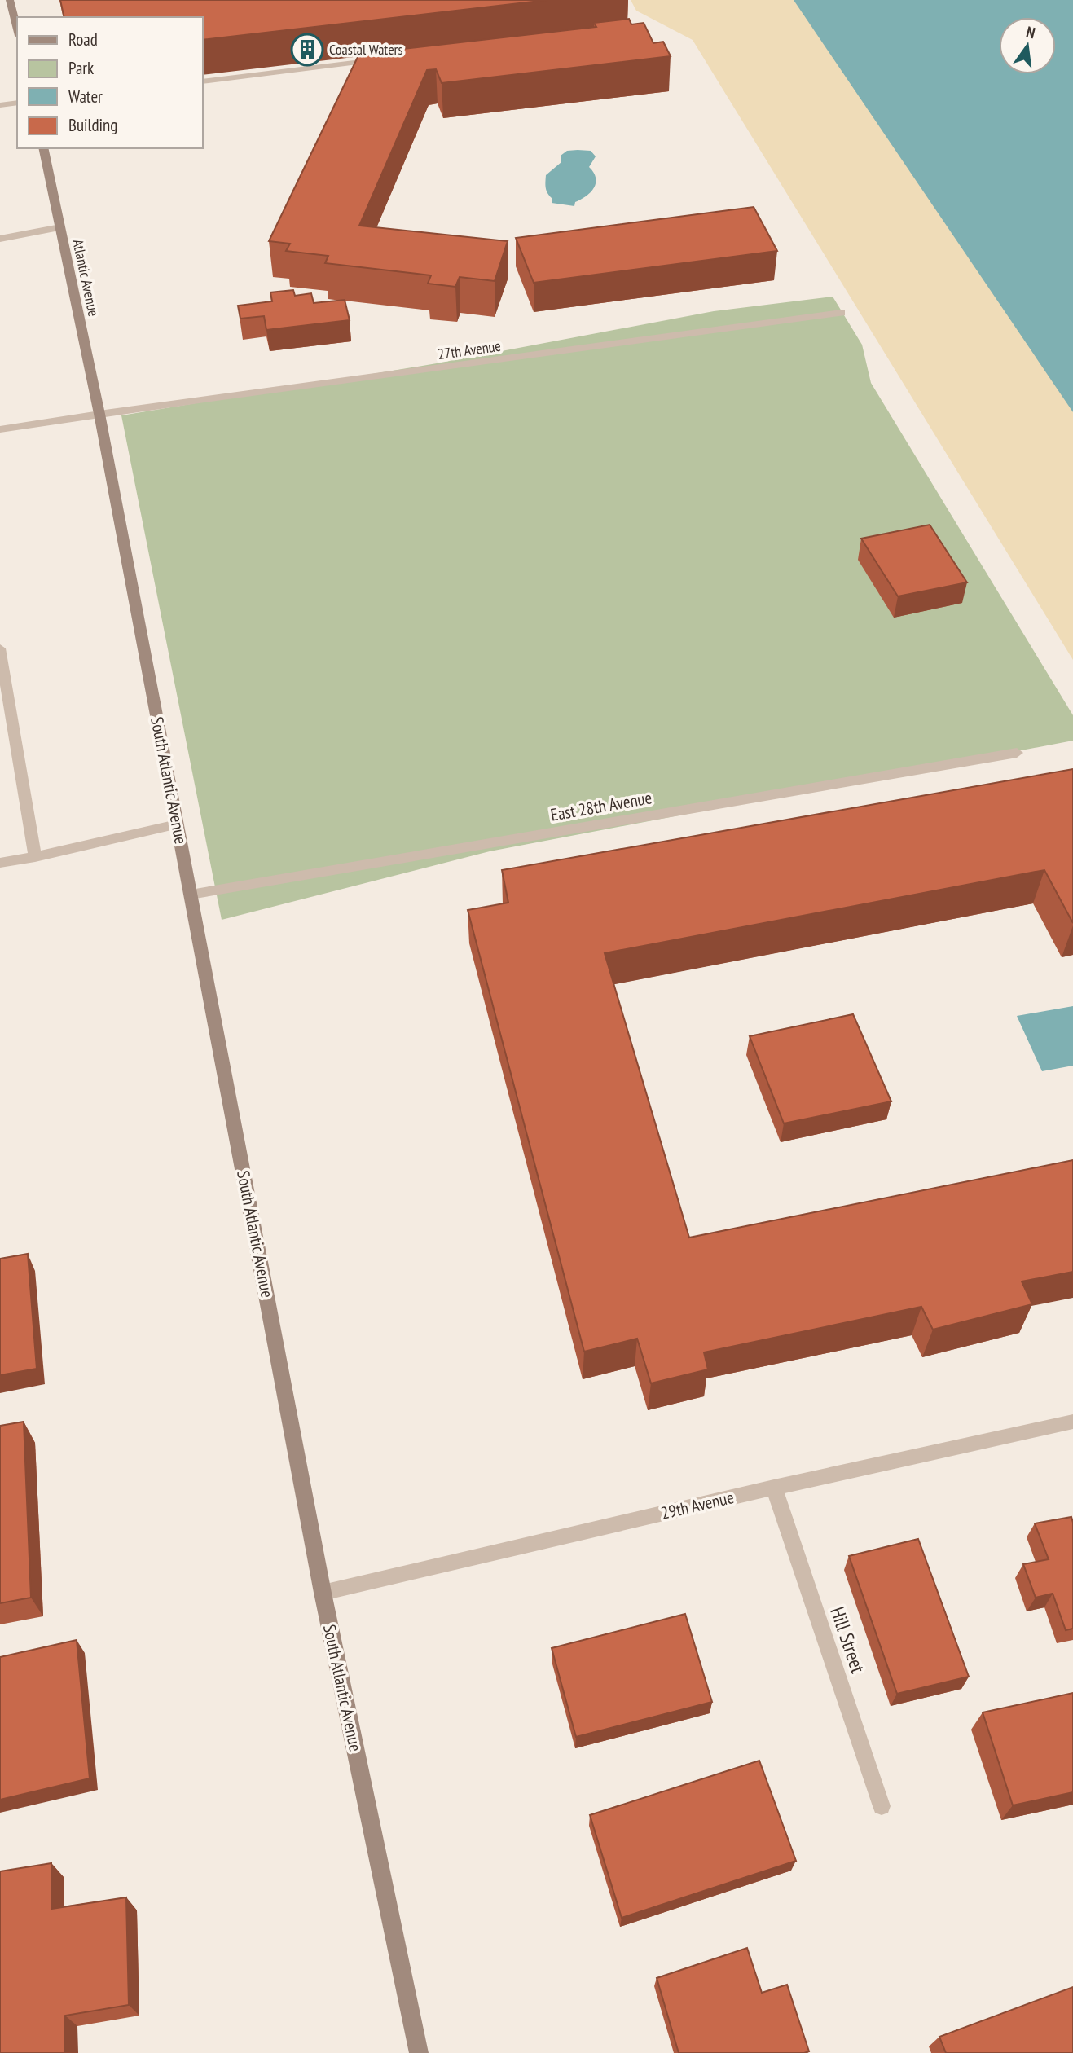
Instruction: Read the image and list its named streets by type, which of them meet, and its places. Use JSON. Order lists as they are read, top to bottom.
{
  "streets": {
    "street": [
      "Atlantic Avenue",
      "27th Avenue",
      "South Atlantic Avenue",
      "East 28th Avenue",
      "29th Avenue",
      "Hill Street"
    ]
  },
  "crossings": [
    ["Atlantic Avenue", "27th Avenue"],
    ["Atlantic Avenue", "South Atlantic Avenue"],
    ["27th Avenue", "South Atlantic Avenue"],
    ["South Atlantic Avenue", "East 28th Avenue"],
    ["South Atlantic Avenue", "29th Avenue"],
    ["29th Avenue", "Hill Street"]
  ],
  "places": {
    "building": ["Coastal Waters"]
  },
  "legend": [
    "Road",
    "Park",
    "Water",
    "Building"
  ],
  "north": "top"
}
